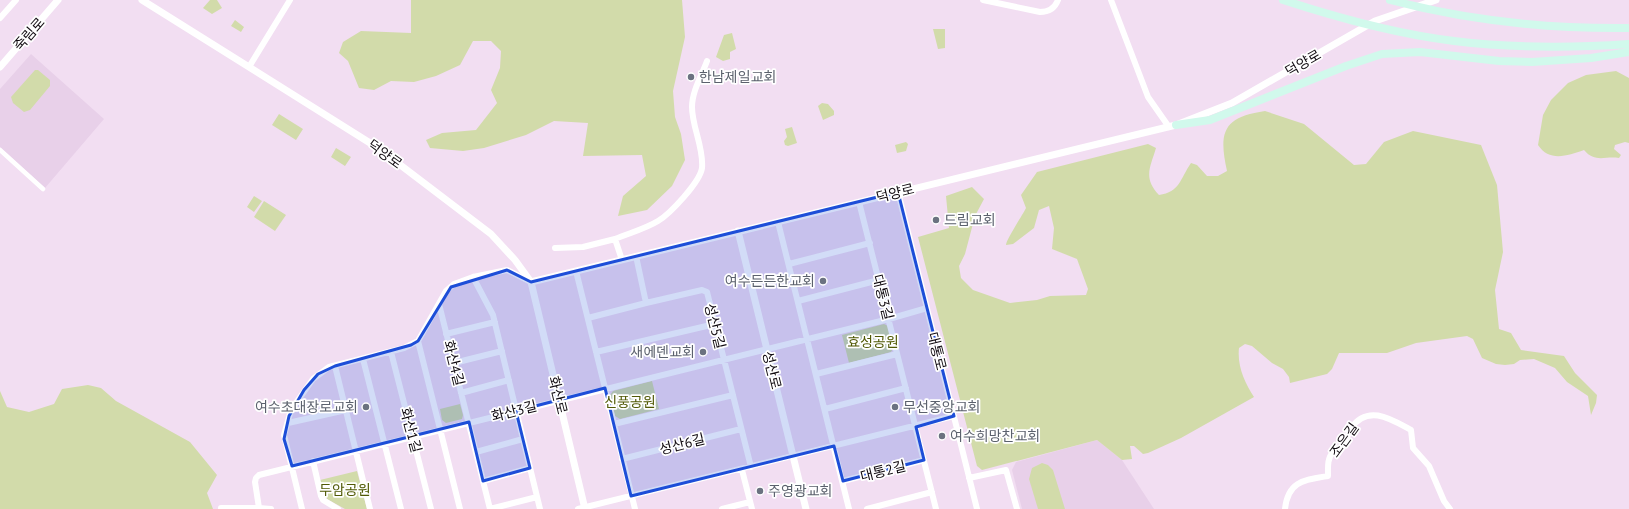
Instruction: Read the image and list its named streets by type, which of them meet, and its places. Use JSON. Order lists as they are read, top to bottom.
{
  "streets": {
    "street": [
      "죽림로",
      "덕양로",
      "대통3길",
      "성산5길",
      "대통로",
      "화산4길",
      "성산로",
      "화산로",
      "화산3길",
      "화산1길",
      "조은길",
      "성산6길",
      "대통2길"
    ]
  },
  "crossings": [
    ["덕양로", "대통3길"],
    ["덕양로", "대통로"],
    ["덕양로", "화산4길"],
    ["덕양로", "성산로"],
    ["덕양로", "화산로"],
    ["덕양로", "대통2길"],
    ["대통3길", "대통2길"],
    ["성산5길", "성산6길"],
    ["화산4길", "화산로"],
    ["화산4길", "화산3길"],
    ["화산로", "화산3길"],
    ["화산3길", "화산1길"]
  ],
  "parks": ["효성공원", "신풍공원", "두암공원"],
  "places": [
    "한남제일교회",
    "드림교회",
    "여수든든한교회",
    "새에덴교회",
    "여수초대장로교회",
    "무선중앙교회",
    "여수희망찬교회",
    "주영광교회"
  ]
}
